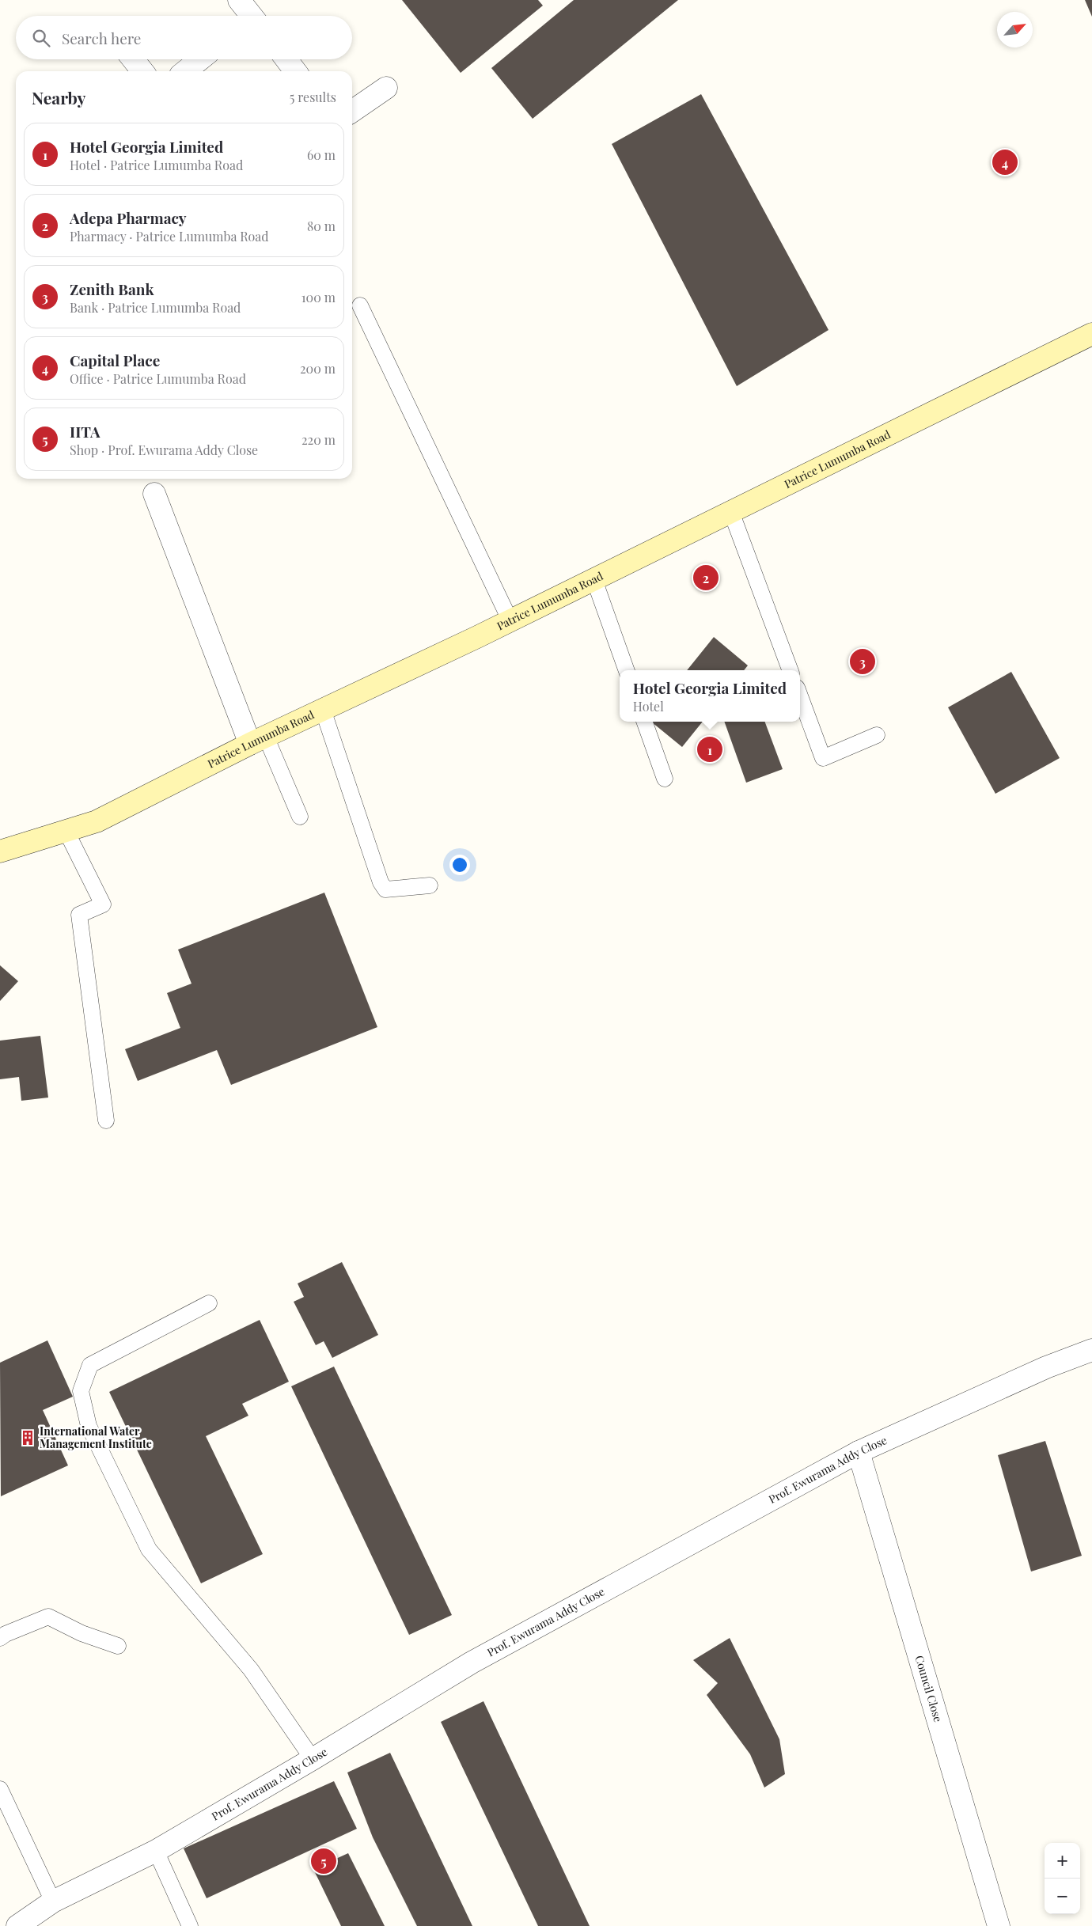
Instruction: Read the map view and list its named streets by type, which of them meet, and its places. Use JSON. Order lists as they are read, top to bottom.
{
  "streets": {
    "street": ["Patrice Lumumba Road", "Prof. Ewurama Addy Close", "Council Close"]
  },
  "crossings": [
    ["Prof. Ewurama Addy Close", "Council Close"]
  ],
  "places": {
    "building": ["International Water Management Institute"]
  },
  "north": "top right",
  "page": {
    "search": "Search here",
    "heading": ["Nearby", "5 results"],
    "list": [
      {
        "mark": "1",
        "name": "Hotel Georgia Limited",
        "note": "Hotel · Patrice Lumumba Road",
        "value": "60 m"
      },
      {
        "mark": "2",
        "name": "Adepa Pharmacy",
        "note": "Pharmacy · Patrice Lumumba Road",
        "value": "80 m"
      },
      {
        "mark": "3",
        "name": "Zenith Bank",
        "note": "Bank · Patrice Lumumba Road",
        "value": "100 m"
      },
      {
        "mark": "4",
        "name": "Capital Place",
        "note": "Office · Patrice Lumumba Road",
        "value": "200 m"
      },
      {
        "mark": "5",
        "name": "IITA",
        "note": "Shop · Prof. Ewurama Addy Close",
        "value": "220 m"
      }
    ],
    "pins": [
      "4",
      "2",
      "3",
      "1",
      "5"
    ],
    "popup": ["Hotel Georgia Limited", "Hotel"],
    "map_buttons": ["+", "−"]
  }
}
